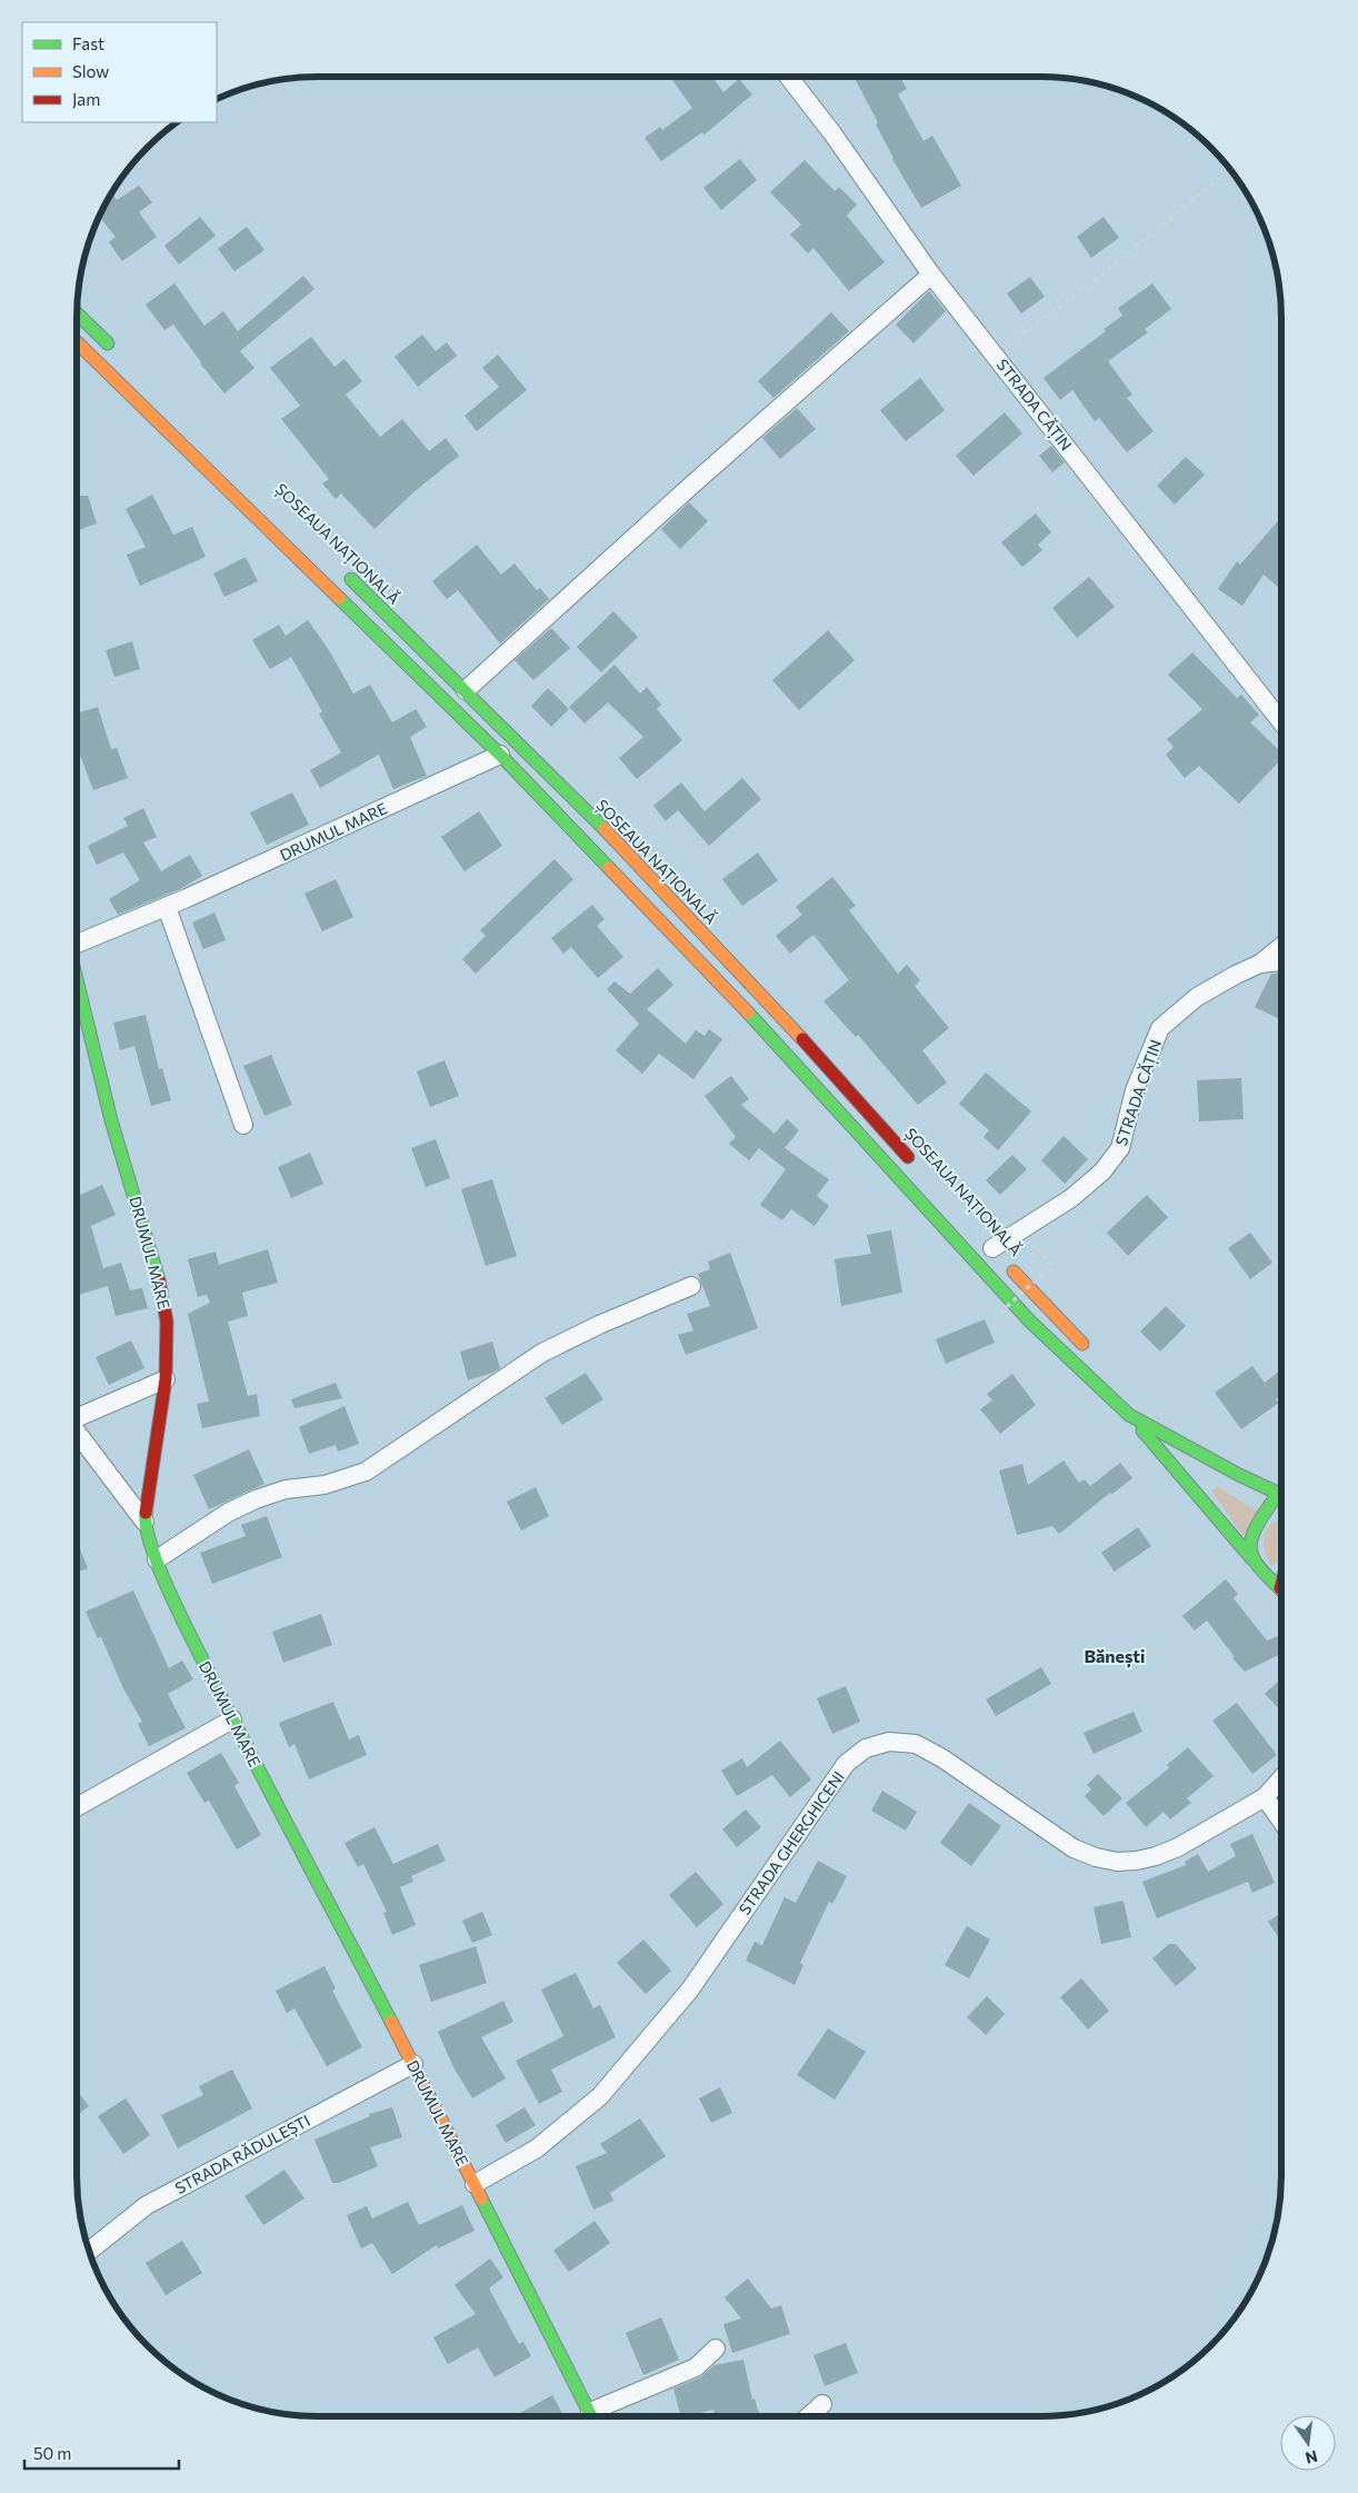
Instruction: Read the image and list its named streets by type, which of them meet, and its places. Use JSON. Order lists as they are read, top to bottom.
{
  "streets": {
    "main road": ["ȘOSEAUA NAȚIONALĂ", "DRUMUL MARE"],
    "street": ["STRADA CĂȚIN", "STRADA GHERGHICENI", "STRADA RĂDULEȘTI"]
  },
  "crossings": [
    ["STRADA CĂȚIN", "ȘOSEAUA NAȚIONALĂ"],
    ["DRUMUL MARE", "STRADA GHERGHICENI"],
    ["DRUMUL MARE", "STRADA RĂDULEȘTI"]
  ],
  "districts": ["Bănești"],
  "legend": ["Fast", "Slow", "Jam"],
  "scale_bar": "50 m",
  "north": "bottom"
}
